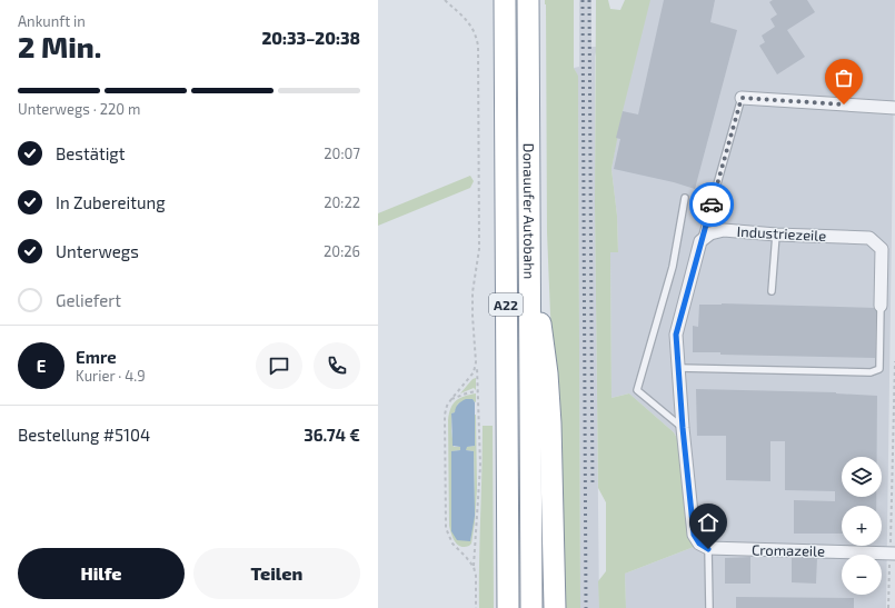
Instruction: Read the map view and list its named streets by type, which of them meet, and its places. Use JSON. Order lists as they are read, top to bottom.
{
  "streets": {
    "highway": ["Donauufer Autobahn", "A22"],
    "street": ["Industriezeile", "Cromazeile"]
  },
  "page": {
    "heading": ["2 Min.", "Ankunft in", "20:33–20:38"],
    "panel": [
      "Emre",
      "Kurier · 4.9",
      "Bestellung #5104",
      "36.74 €"
    ],
    "bar": "Unterwegs · 220 m",
    "list": [
      ["Bestätigt", "20:07"],
      ["In Zubereitung", "20:22"],
      ["Unterwegs", "20:26"],
      "Geliefert"
    ],
    "round": "E",
    "map_buttons": ["+", "−"],
    "buttons": ["Hilfe", "Teilen"]
  }
}
